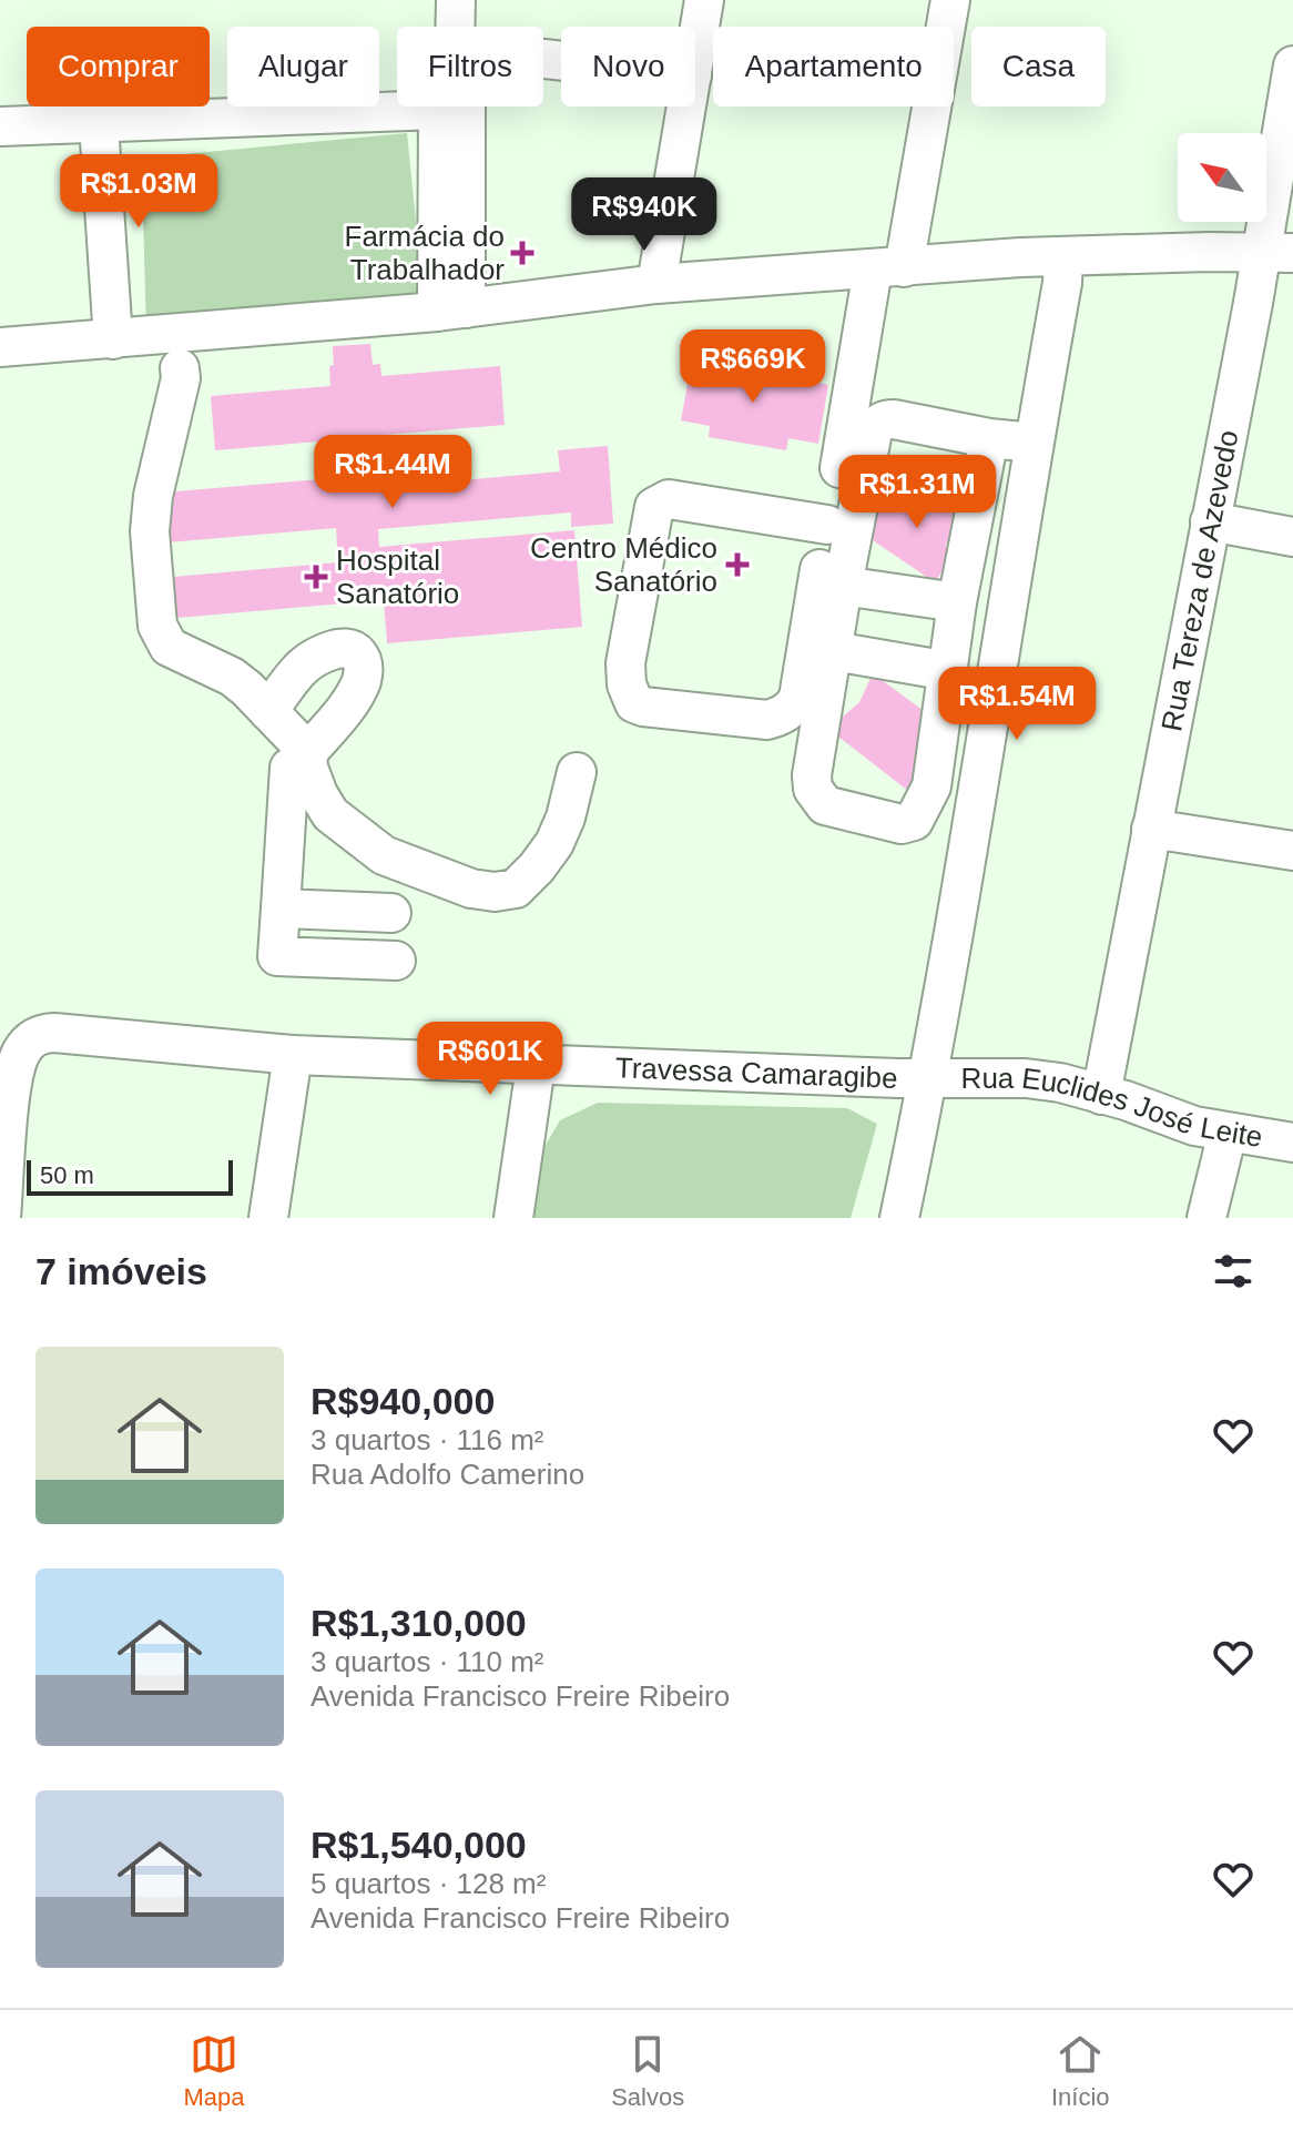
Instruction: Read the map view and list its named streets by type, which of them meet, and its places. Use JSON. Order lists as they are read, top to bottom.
{
  "streets": {
    "street": ["Rua Tereza de Azevedo", "Travessa Camaragibe", "Rua Euclides José Leite"]
  },
  "crossings": [
    ["Rua Tereza de Azevedo", "Rua Euclides José Leite"],
    ["Travessa Camaragibe", "Rua Euclides José Leite"]
  ],
  "places": {
    "health": ["Farmácia do Trabalhador", "Centro Médico Sanatório", "Hospital Sanatório"]
  },
  "scale_bar": "50 m",
  "north": "top left",
  "page": {
    "chip": [
      "Comprar",
      "Alugar",
      "Filtros",
      "Novo",
      "Apartamento",
      "Casa"
    ],
    "price": [
      "R$1.03M",
      "R$940K",
      "R$669K",
      "R$1.44M",
      "R$1.31M",
      "R$1.54M",
      "R$601K"
    ],
    "scale": "50 m",
    "heading": "7 imóveis",
    "list": [
      {
        "name": "R$940,000",
        "note": "3 quartos · 116 m² · Rua Adolfo Camerino"
      },
      {
        "name": "R$1,310,000",
        "note": "3 quartos · 110 m² · Avenida Francisco Freire Ribeiro"
      },
      {
        "name": "R$1,540,000",
        "note": "5 quartos · 128 m² · Avenida Francisco Freire Ribeiro"
      }
    ],
    "tabs": ["Mapa", "Salvos", "Início"]
  }
}
